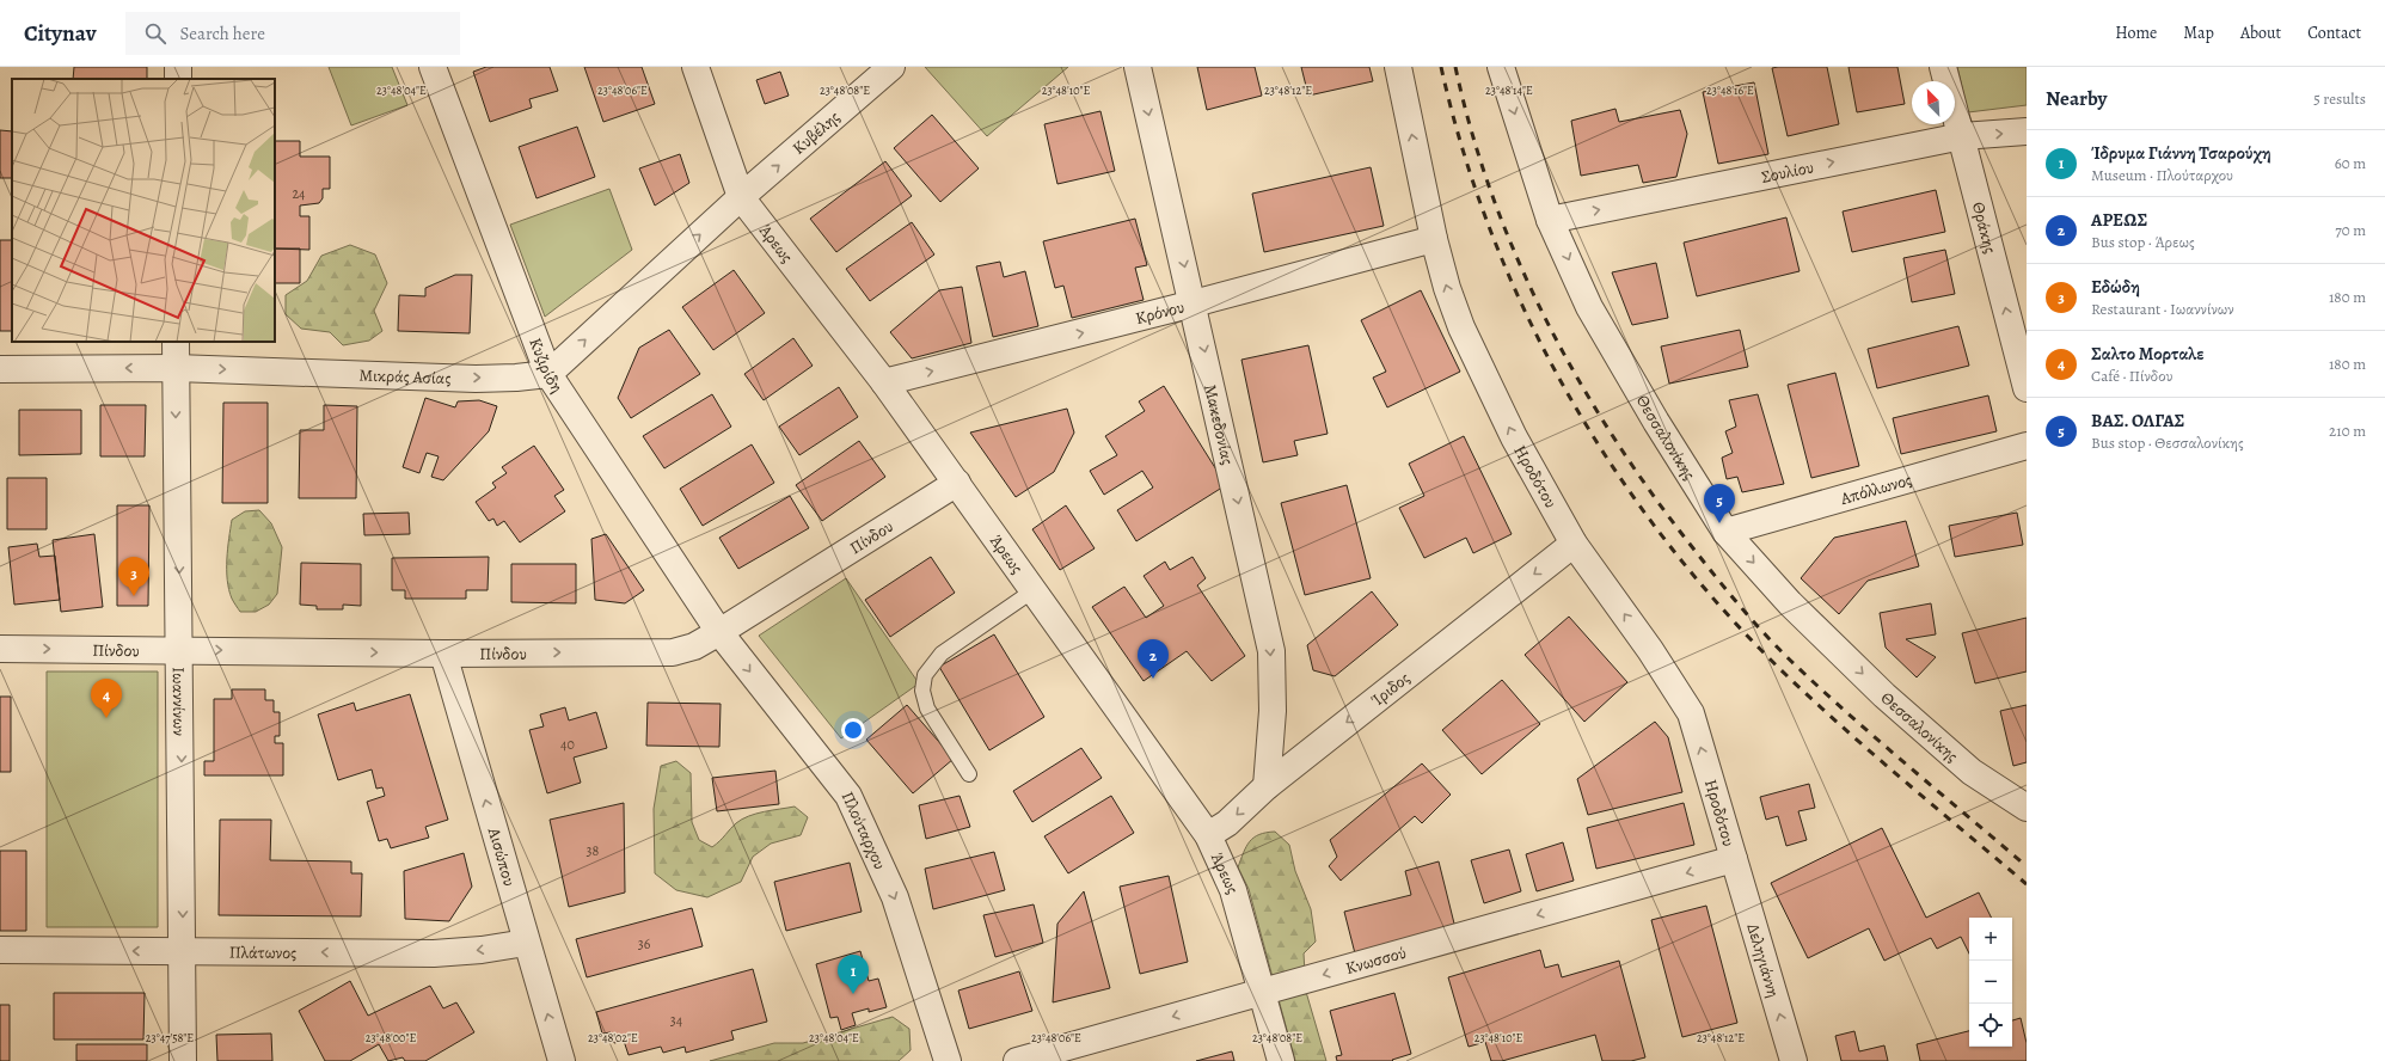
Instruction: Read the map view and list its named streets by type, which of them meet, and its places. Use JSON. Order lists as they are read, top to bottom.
{
  "streets": {
    "street": [
      "Κυβέλης",
      "Σουλίου",
      "Θράκης",
      "Άρεως",
      "Κρόνου",
      "Κυζιρίδη",
      "Μικράς Ασίας",
      "Μακεδονίας",
      "Θεσσαλονίκης",
      "Ηροδότου",
      "Απόλλωνος",
      "Πίνδου",
      "Ίριδος",
      "Ιωαννίνων",
      "Πλούταρχου",
      "Αισώπου",
      "Πλάτωνος",
      "Κνωσσού",
      "Δεληγιάννη"
    ]
  },
  "crossings": [
    ["Κυβέλης", "Άρεως"],
    ["Σουλίου", "Θράκης"],
    ["Σουλίου", "Θεσσαλονίκης"],
    ["Άρεως", "Κρόνου"],
    ["Άρεως", "Πίνδου"],
    ["Άρεως", "Ίριδος"],
    ["Άρεως", "Κνωσσού"],
    ["Κρόνου", "Μακεδονίας"],
    ["Κρόνου", "Ηροδότου"],
    ["Κυζιρίδη", "Μικράς Ασίας"],
    ["Κυζιρίδη", "Πίνδου"],
    ["Κυζιρίδη", "Πλούταρχου"],
    ["Μικράς Ασίας", "Ιωαννίνων"],
    ["Μακεδονίας", "Ίριδος"],
    ["Θεσσαλονίκης", "Απόλλωνος"],
    ["Ηροδότου", "Ίριδος"],
    ["Ηροδότου", "Κνωσσού"],
    ["Ηροδότου", "Δεληγιάννη"],
    ["Πίνδου", "Ιωαννίνων"],
    ["Πίνδου", "Πλούταρχου"],
    ["Πίνδου", "Αισώπου"],
    ["Ιωαννίνων", "Πλάτωνος"],
    ["Αισώπου", "Πλάτωνος"],
    ["Κνωσσού", "Δεληγιάννη"]
  ],
  "one_way": [
    "Κυβέλης",
    "Σουλίου",
    "Θράκης",
    "Κρόνου",
    "Μακεδονίας",
    "Θεσσαλονίκης",
    "Ηροδότου",
    "Πίνδου",
    "Ίριδος",
    "Ιωαννίνων",
    "Πλούταρχου",
    "Αισώπου",
    "Πλάτωνος",
    "Κνωσσού",
    "Δεληγιάννη"
  ],
  "house_numbers": [
    "24",
    "40",
    "38",
    "36",
    "34"
  ],
  "north": "top left",
  "page": {
    "header": "Citynav",
    "search": "Search here",
    "nav": [
      "Home",
      "Map",
      "About",
      "Contact"
    ],
    "heading": ["Nearby", "5 results"],
    "list": [
      {
        "mark": "1",
        "name": "Ίδρυμα Γιάννη Τσαρούχη",
        "note": "Museum · Πλούταρχου",
        "value": "60 m"
      },
      {
        "mark": "2",
        "name": "ΑΡΕΩΣ",
        "note": "Bus stop · Άρεως",
        "value": "70 m"
      },
      {
        "mark": "3",
        "name": "Εδώδη",
        "note": "Restaurant · Ιωαννίνων",
        "value": "180 m"
      },
      {
        "mark": "4",
        "name": "Σαλτο Μορταλε",
        "note": "Café · Πίνδου",
        "value": "180 m"
      },
      {
        "mark": "5",
        "name": "ΒΑΣ. ΟΛΓΑΣ",
        "note": "Bus stop · Θεσσαλονίκης",
        "value": "210 m"
      }
    ],
    "pins": [
      "5",
      "3",
      "2",
      "4",
      "1"
    ],
    "map_buttons": ["+", "−"]
  },
  "coordinates": [
    "23°48'04\"E",
    "23°48'06\"E",
    "23°48'10\"E",
    "23°48'12\"E",
    "23°48'14\"E",
    "23°48'08\"E",
    "23°48'16\"E",
    "23°47'58\"E",
    "23°48'00\"E",
    "23°48'02\"E"
  ]
}
